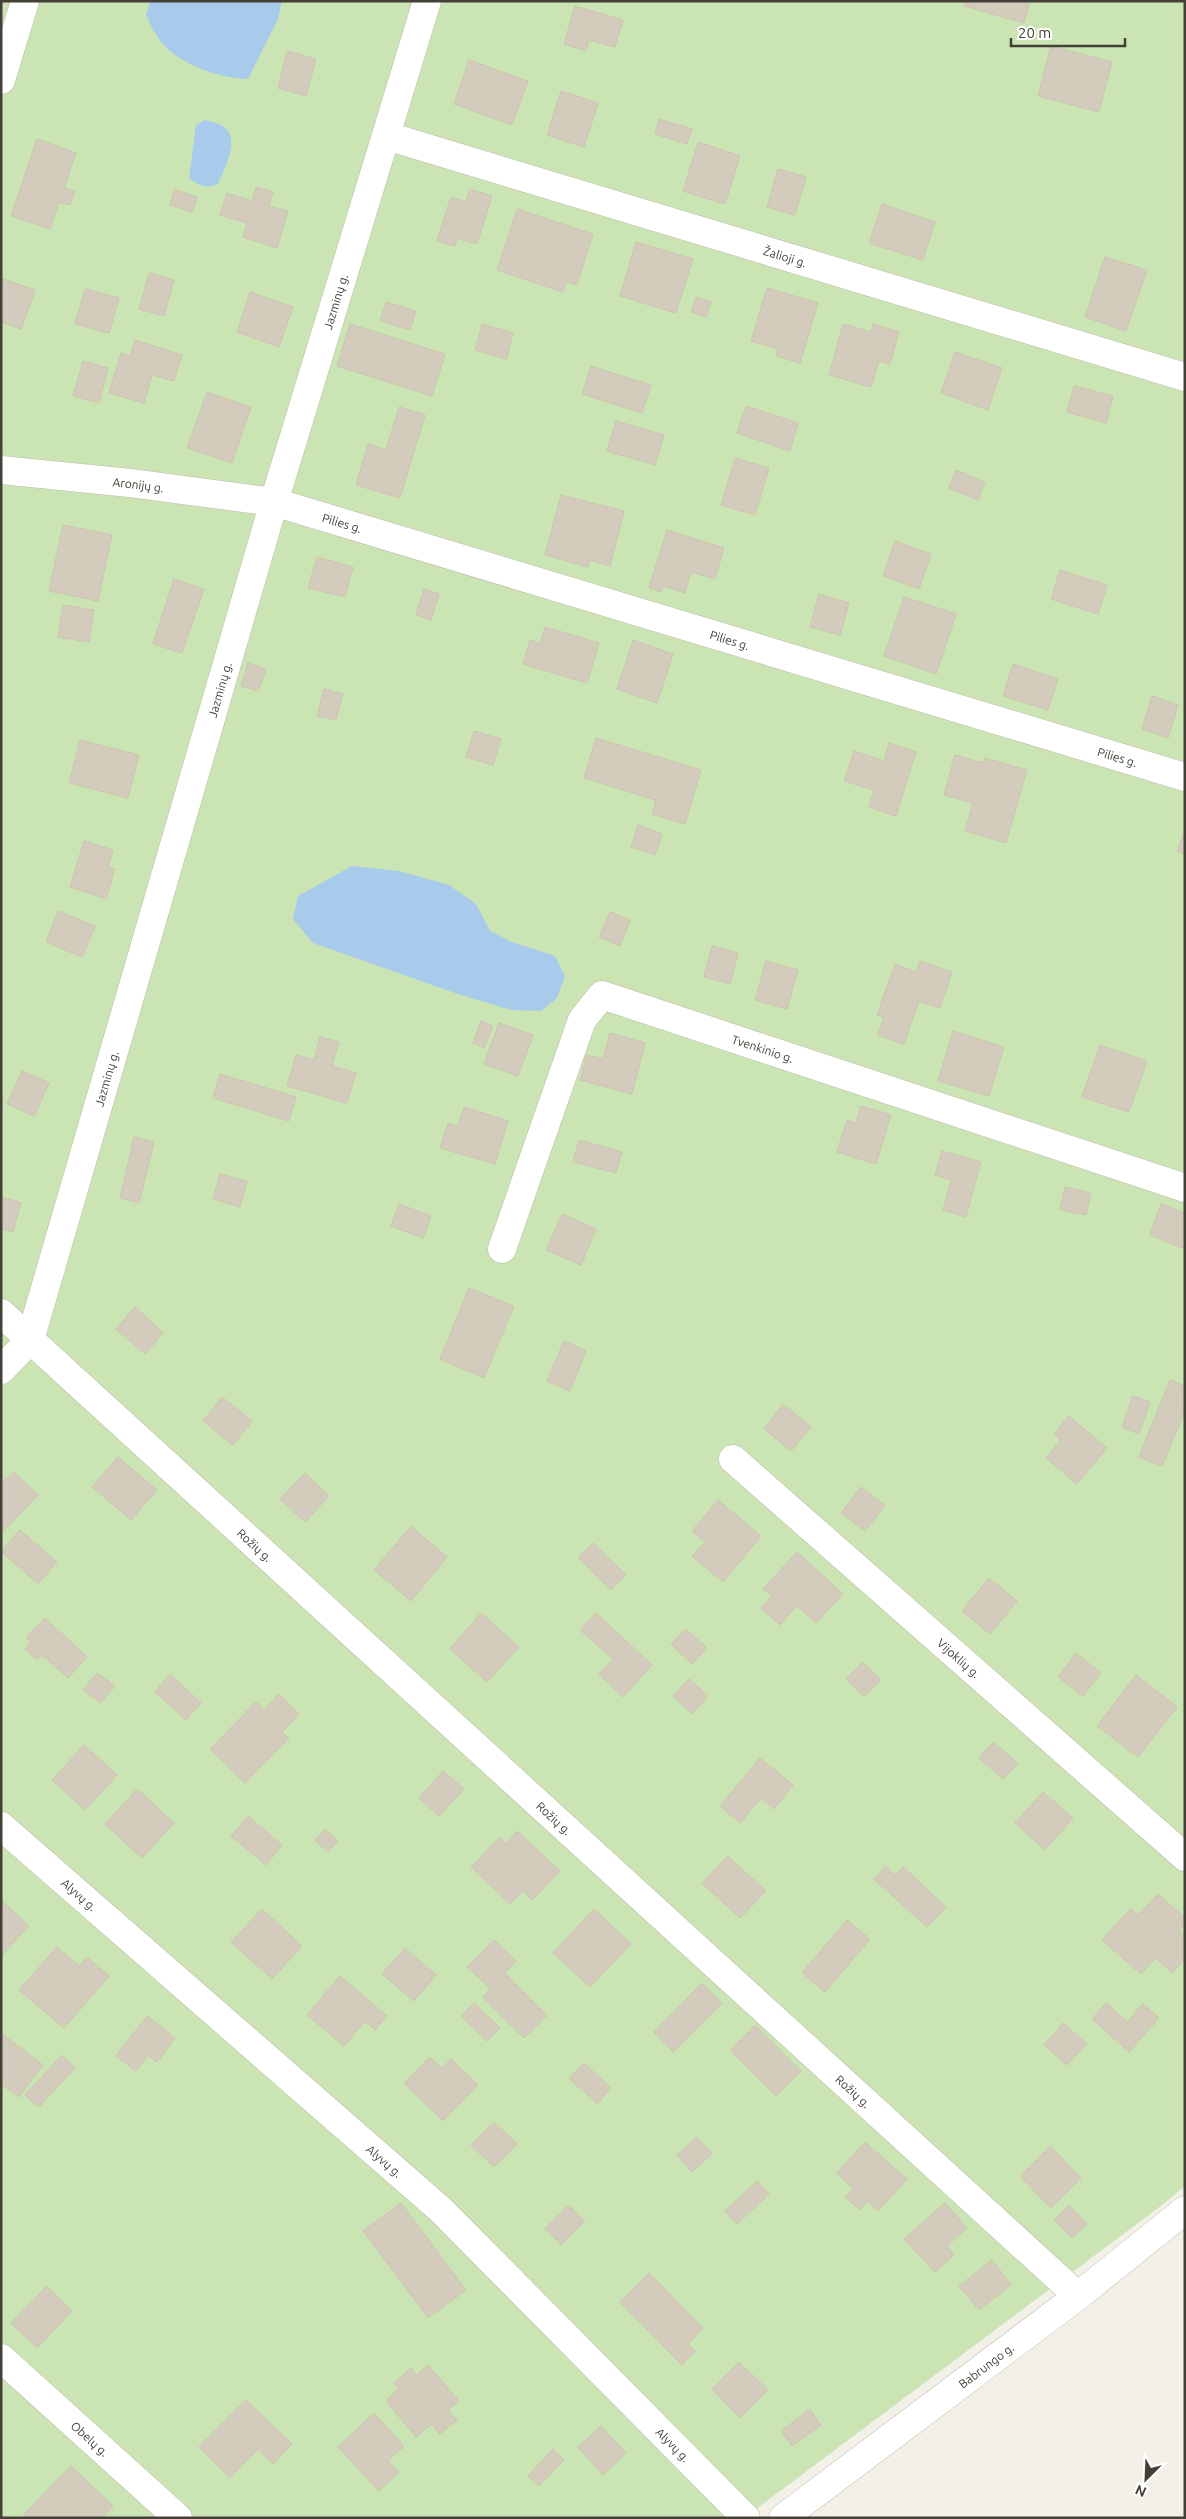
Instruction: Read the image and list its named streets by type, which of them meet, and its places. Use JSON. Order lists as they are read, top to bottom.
{
  "streets": {
    "street": [
      "Žalioji g.",
      "Jazminų g.",
      "Aronijų g.",
      "Pilies g.",
      "Tvenkinio g.",
      "Rožių g.",
      "Vijoklių g.",
      "Alyvų g.",
      "Babrungo g.",
      "Obelų g."
    ]
  },
  "crossings": [
    ["Žalioji g.", "Jazminų g."],
    ["Jazminų g.", "Aronijų g."],
    ["Jazminų g.", "Pilies g."],
    ["Jazminų g.", "Rožių g."],
    ["Aronijų g.", "Pilies g."],
    ["Rožių g.", "Babrungo g."]
  ],
  "scale_bar": "20 m",
  "north": "bottom left"
}
